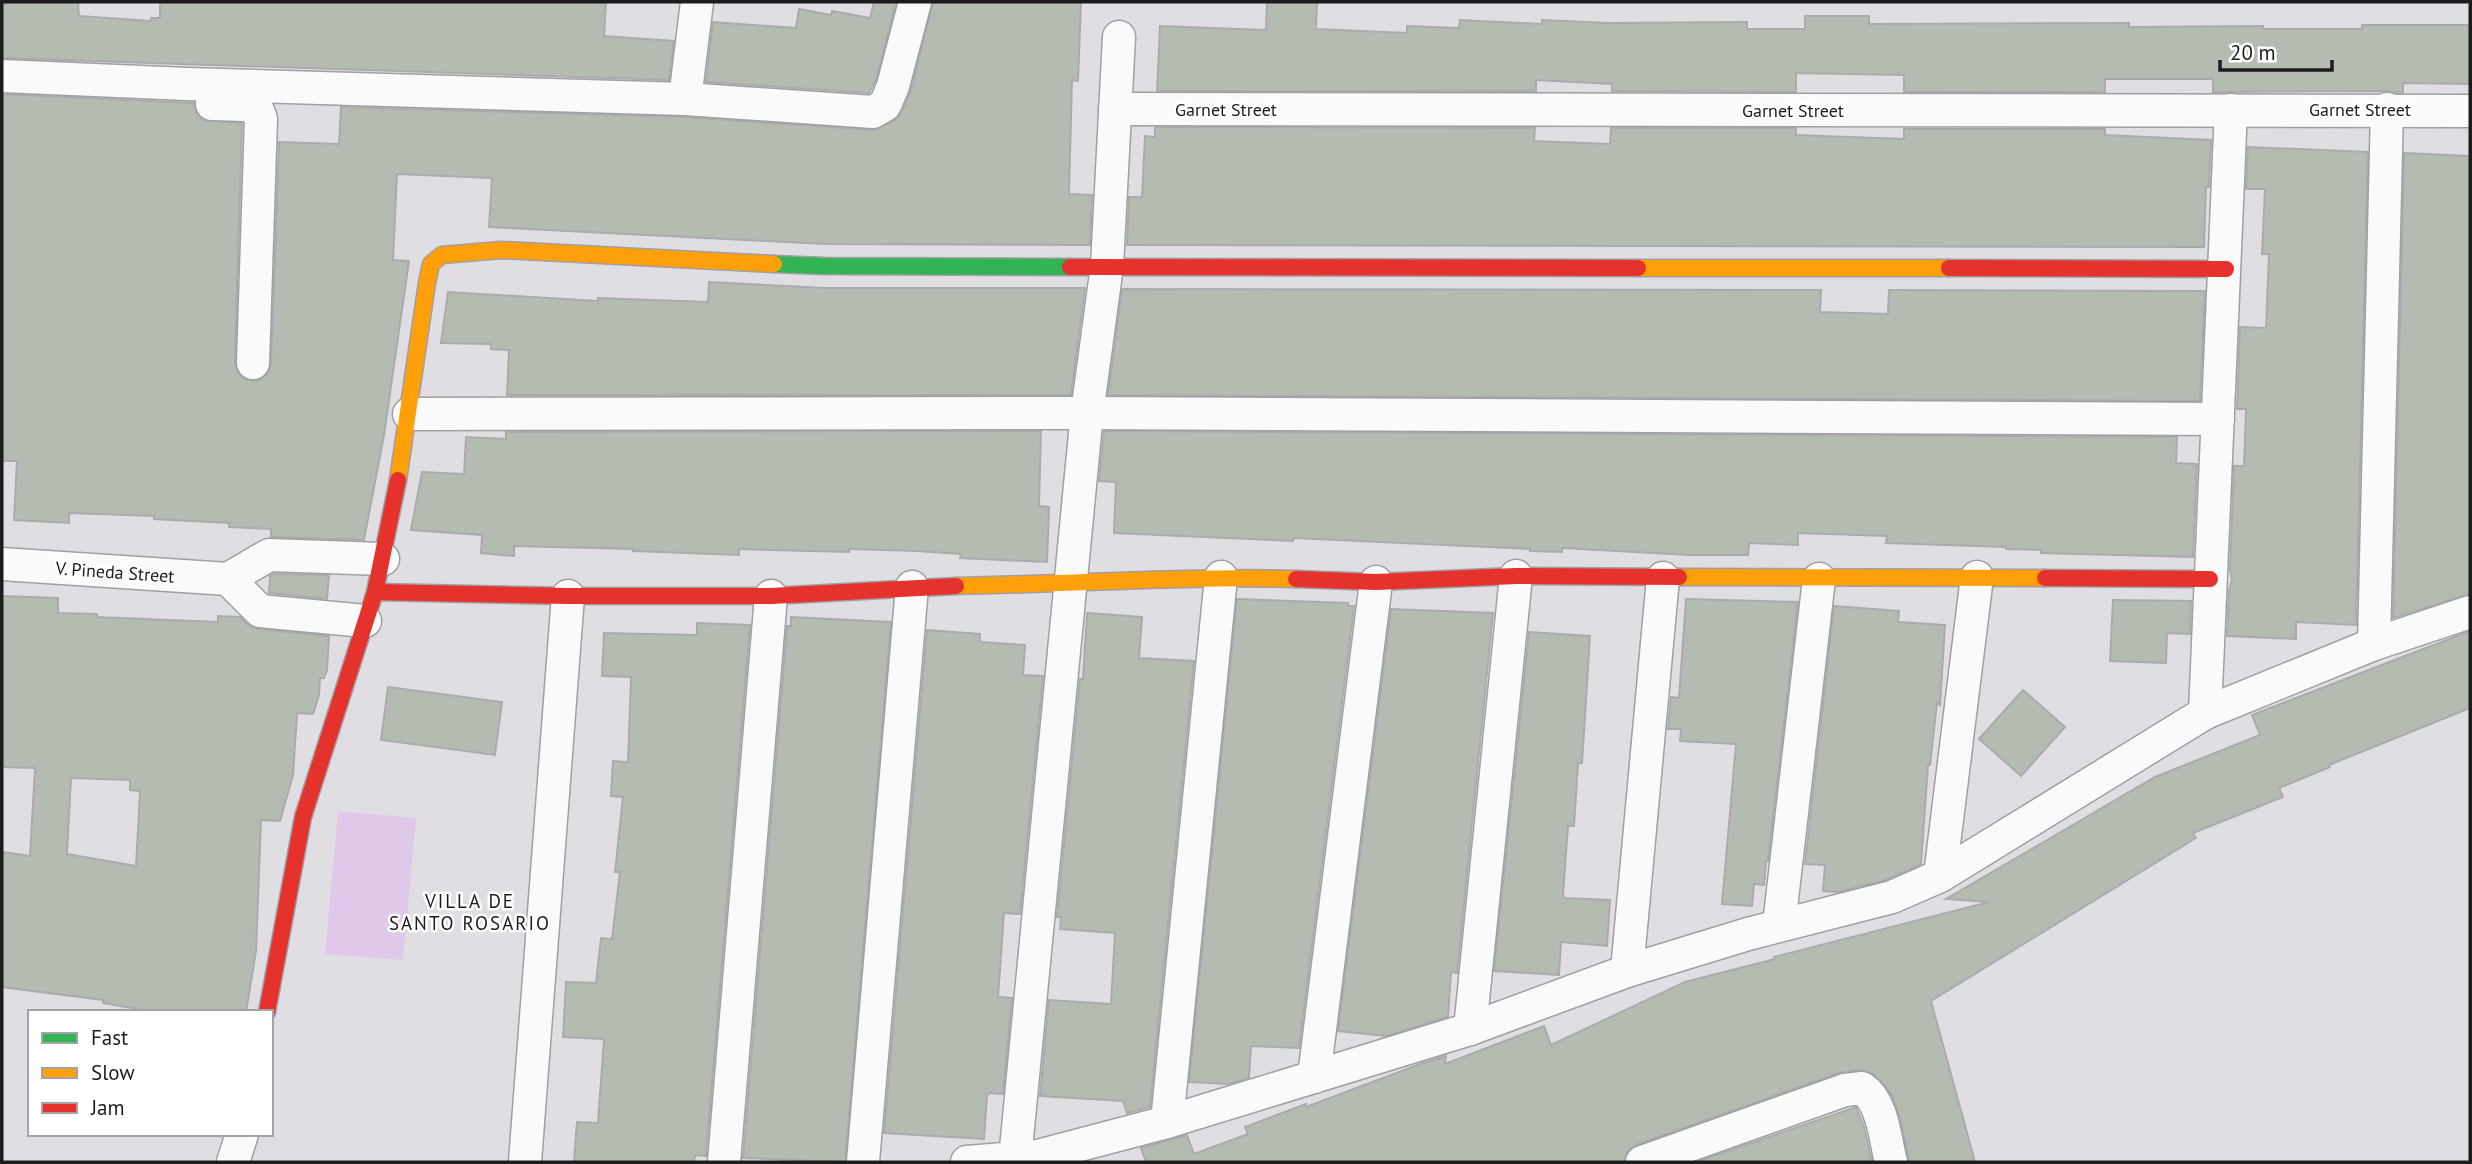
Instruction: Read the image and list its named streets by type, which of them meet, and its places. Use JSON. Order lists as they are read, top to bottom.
{
  "streets": {
    "street": ["Garnet Street", "V. Pineda Street"]
  },
  "districts": ["VILLA DE SANTO ROSARIO"],
  "legend": ["Fast", "Slow", "Jam"],
  "scale_bar": "20 m"
}
